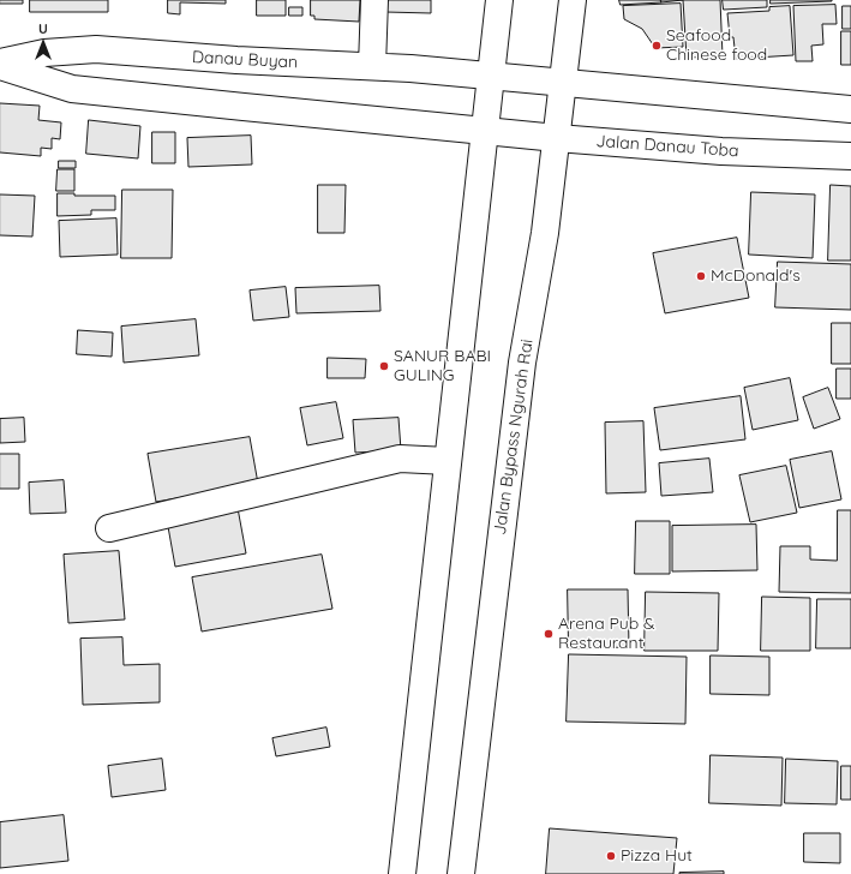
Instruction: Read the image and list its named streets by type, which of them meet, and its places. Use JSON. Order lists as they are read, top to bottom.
{
  "streets": {
    "main road": ["Danau Buyan", "Jalan Danau Toba", "Jalan Bypass Ngurah Rai"]
  },
  "crossings": [
    ["Jalan Danau Toba", "Jalan Bypass Ngurah Rai"]
  ],
  "places": [
    "Seafood Chinese food",
    "McDonald's",
    "SANUR BABI GULING",
    "Arena Pub & Restaurant",
    "Pizza Hut"
  ],
  "north": "top"
}
